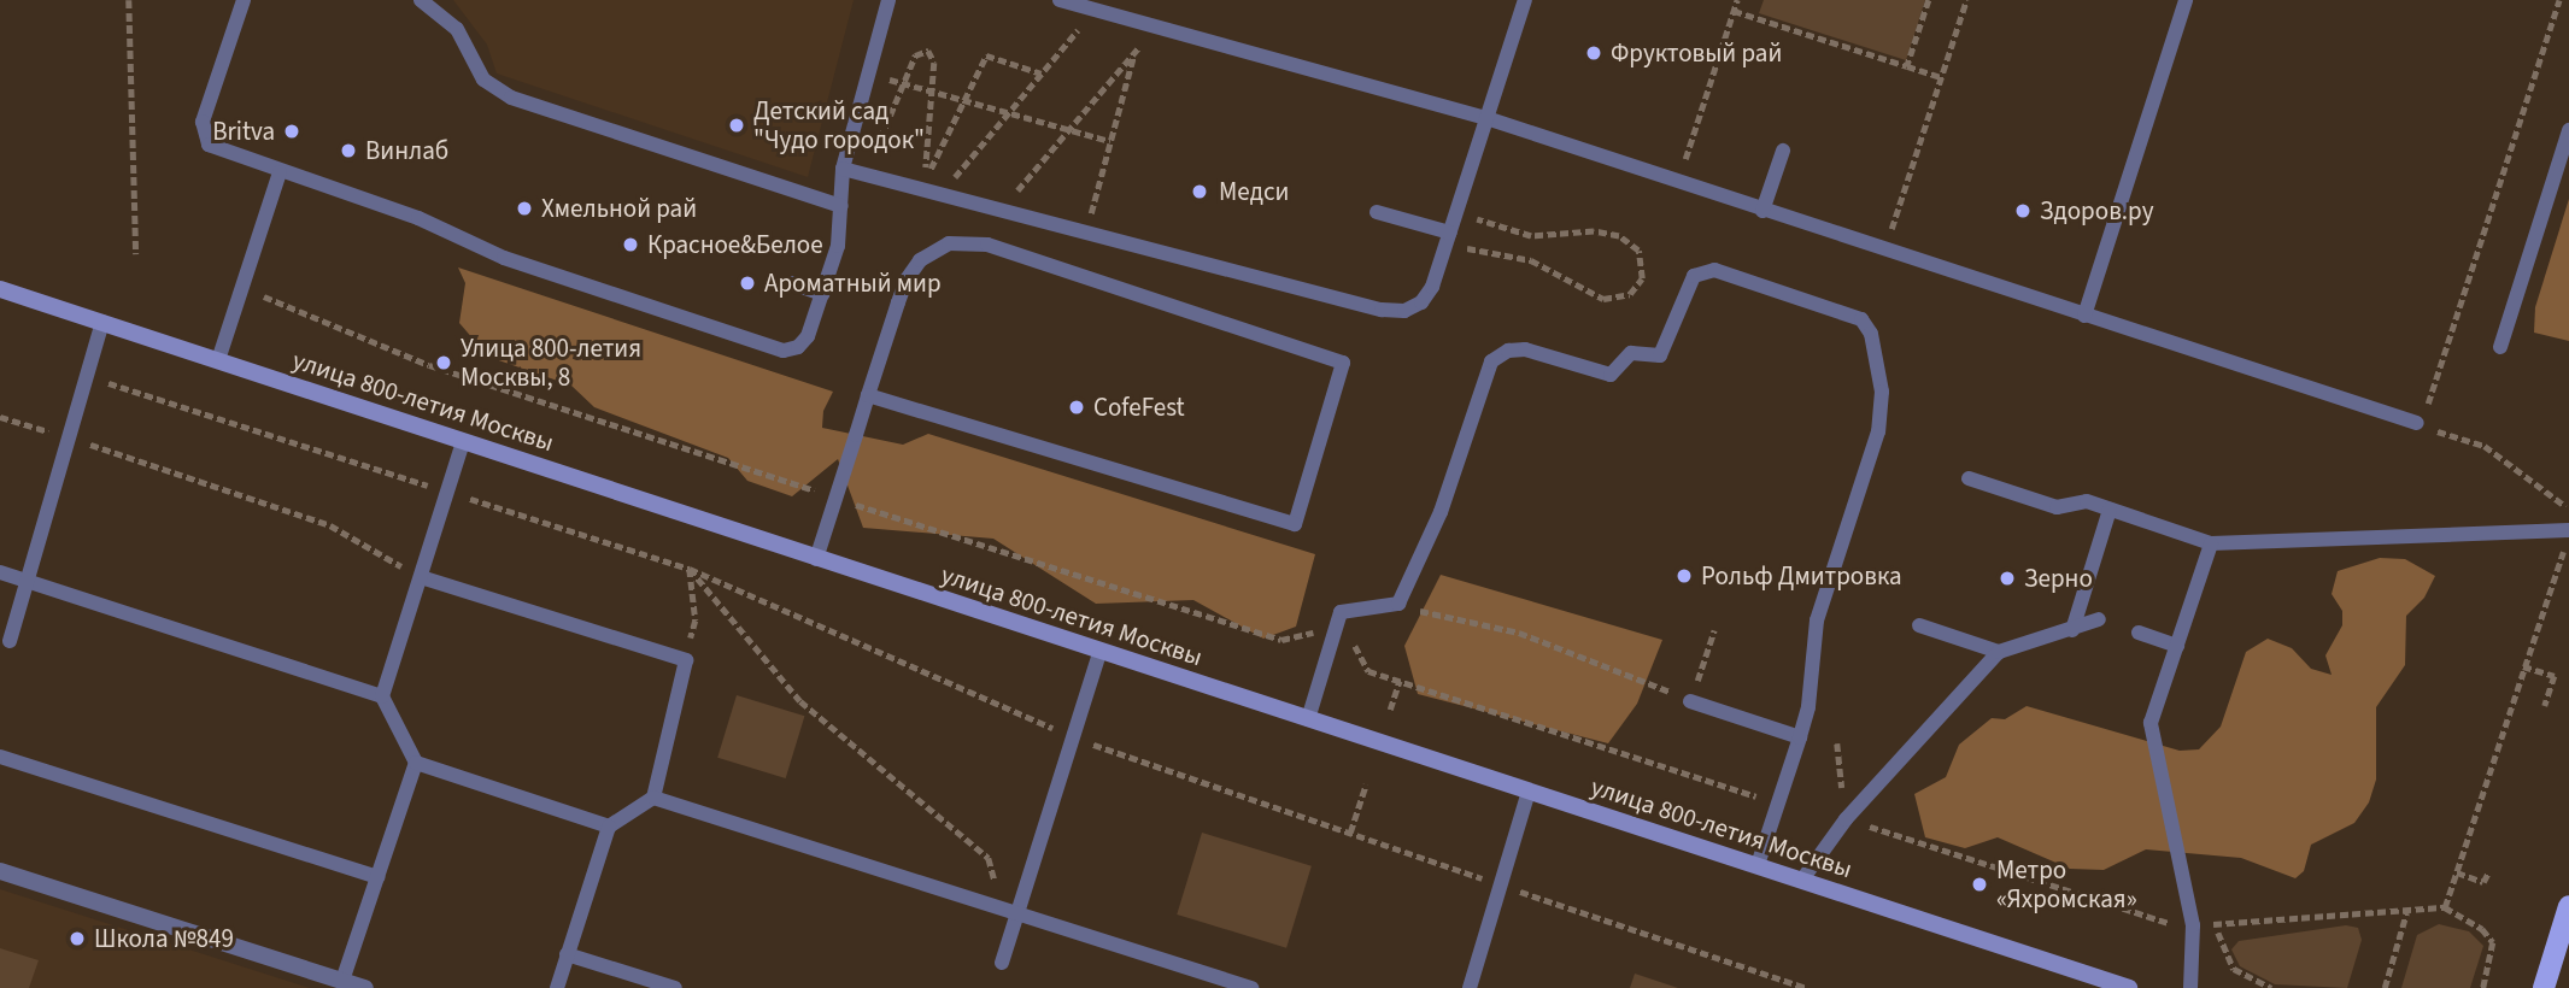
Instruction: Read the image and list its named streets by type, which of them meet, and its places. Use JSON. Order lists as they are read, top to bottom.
{
  "streets": {
    "main road": ["улица 800-летия Москвы"]
  },
  "places": [
    "Фруктовый рай",
    "Детский сад \"Чудо городок\"",
    "Britva",
    "Винлаб",
    "Медси",
    "Хмельной рай",
    "Здоров.ру",
    "Красное&Белое",
    "Ароматный мир",
    "Улица 800-летия Москвы, 8",
    "CofeFest",
    "Рольф Дмитровка",
    "Зерно",
    "Метро «Яхромская»",
    "Школа №849"
  ]
}
